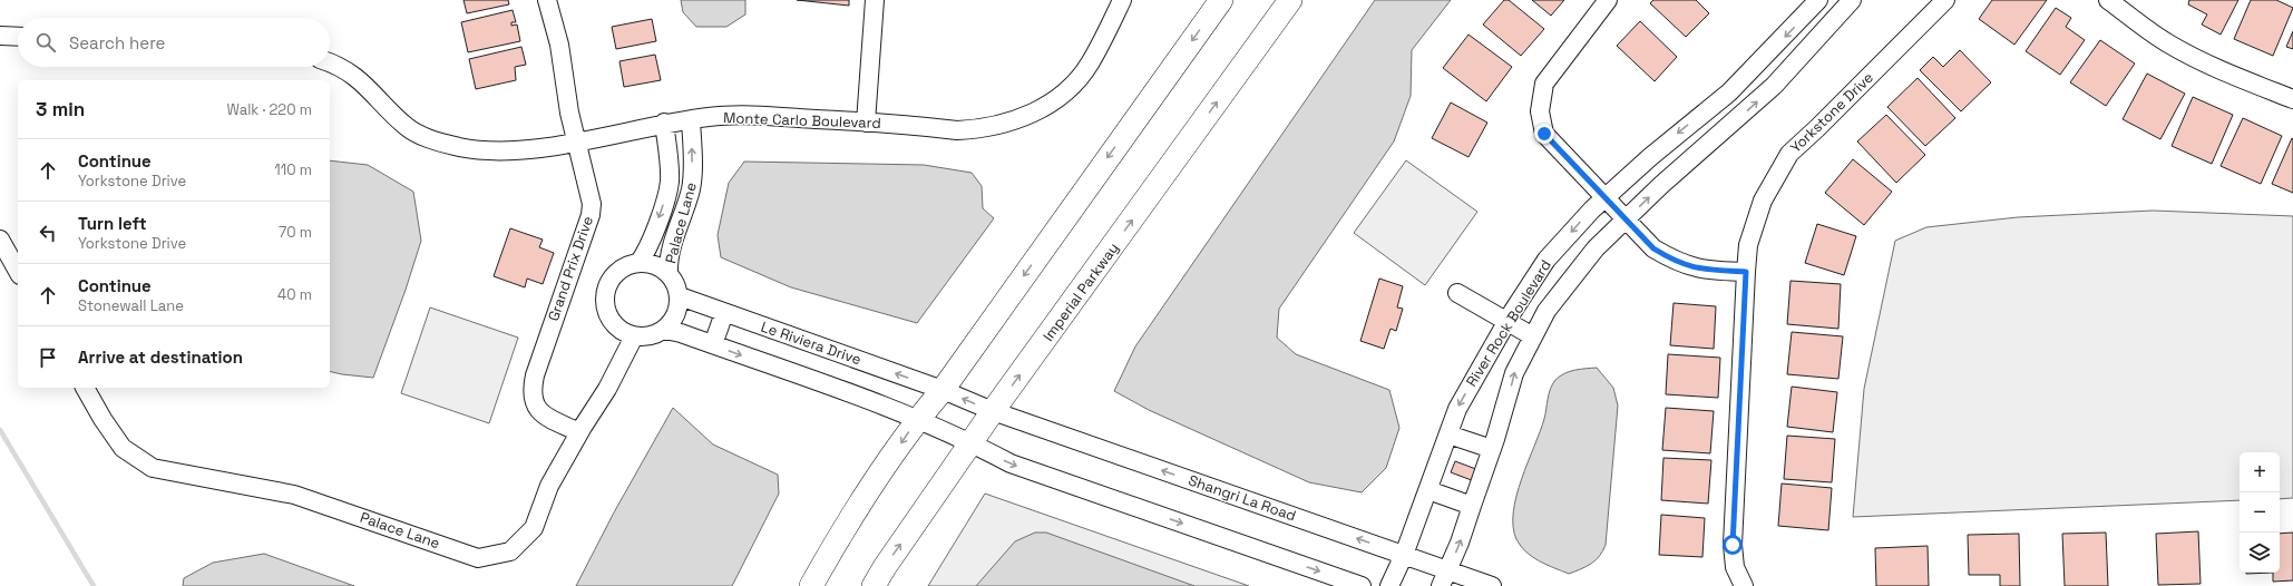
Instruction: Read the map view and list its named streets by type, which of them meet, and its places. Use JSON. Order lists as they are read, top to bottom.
{
  "streets": {
    "main road": ["Imperial Parkway"],
    "street": [
      "Yorkstone Drive",
      "Monte Carlo Boulevard",
      "Palace Lane",
      "Grand Prix Drive",
      "River Rock Boulevard",
      "Le Riviera Drive",
      "Shangri La Road"
    ]
  },
  "crossings": [
    ["Monte Carlo Boulevard", "Palace Lane"],
    ["Monte Carlo Boulevard", "Grand Prix Drive"],
    ["Palace Lane", "Grand Prix Drive"],
    ["Palace Lane", "Le Riviera Drive"],
    ["Imperial Parkway", "Le Riviera Drive"],
    ["Imperial Parkway", "Shangri La Road"],
    ["River Rock Boulevard", "Shangri La Road"],
    ["Le Riviera Drive", "Shangri La Road"]
  ],
  "page": {
    "search": "Search here",
    "heading": ["3 min", "Walk · 220 m"],
    "list": [
      ["Continue", "Yorkstone Drive", "110 m"],
      ["Turn left", "Yorkstone Drive", "70 m"],
      ["Continue", "Stonewall Lane", "40 m"],
      "Arrive at destination"
    ],
    "map_buttons": ["+", "−"]
  }
}
